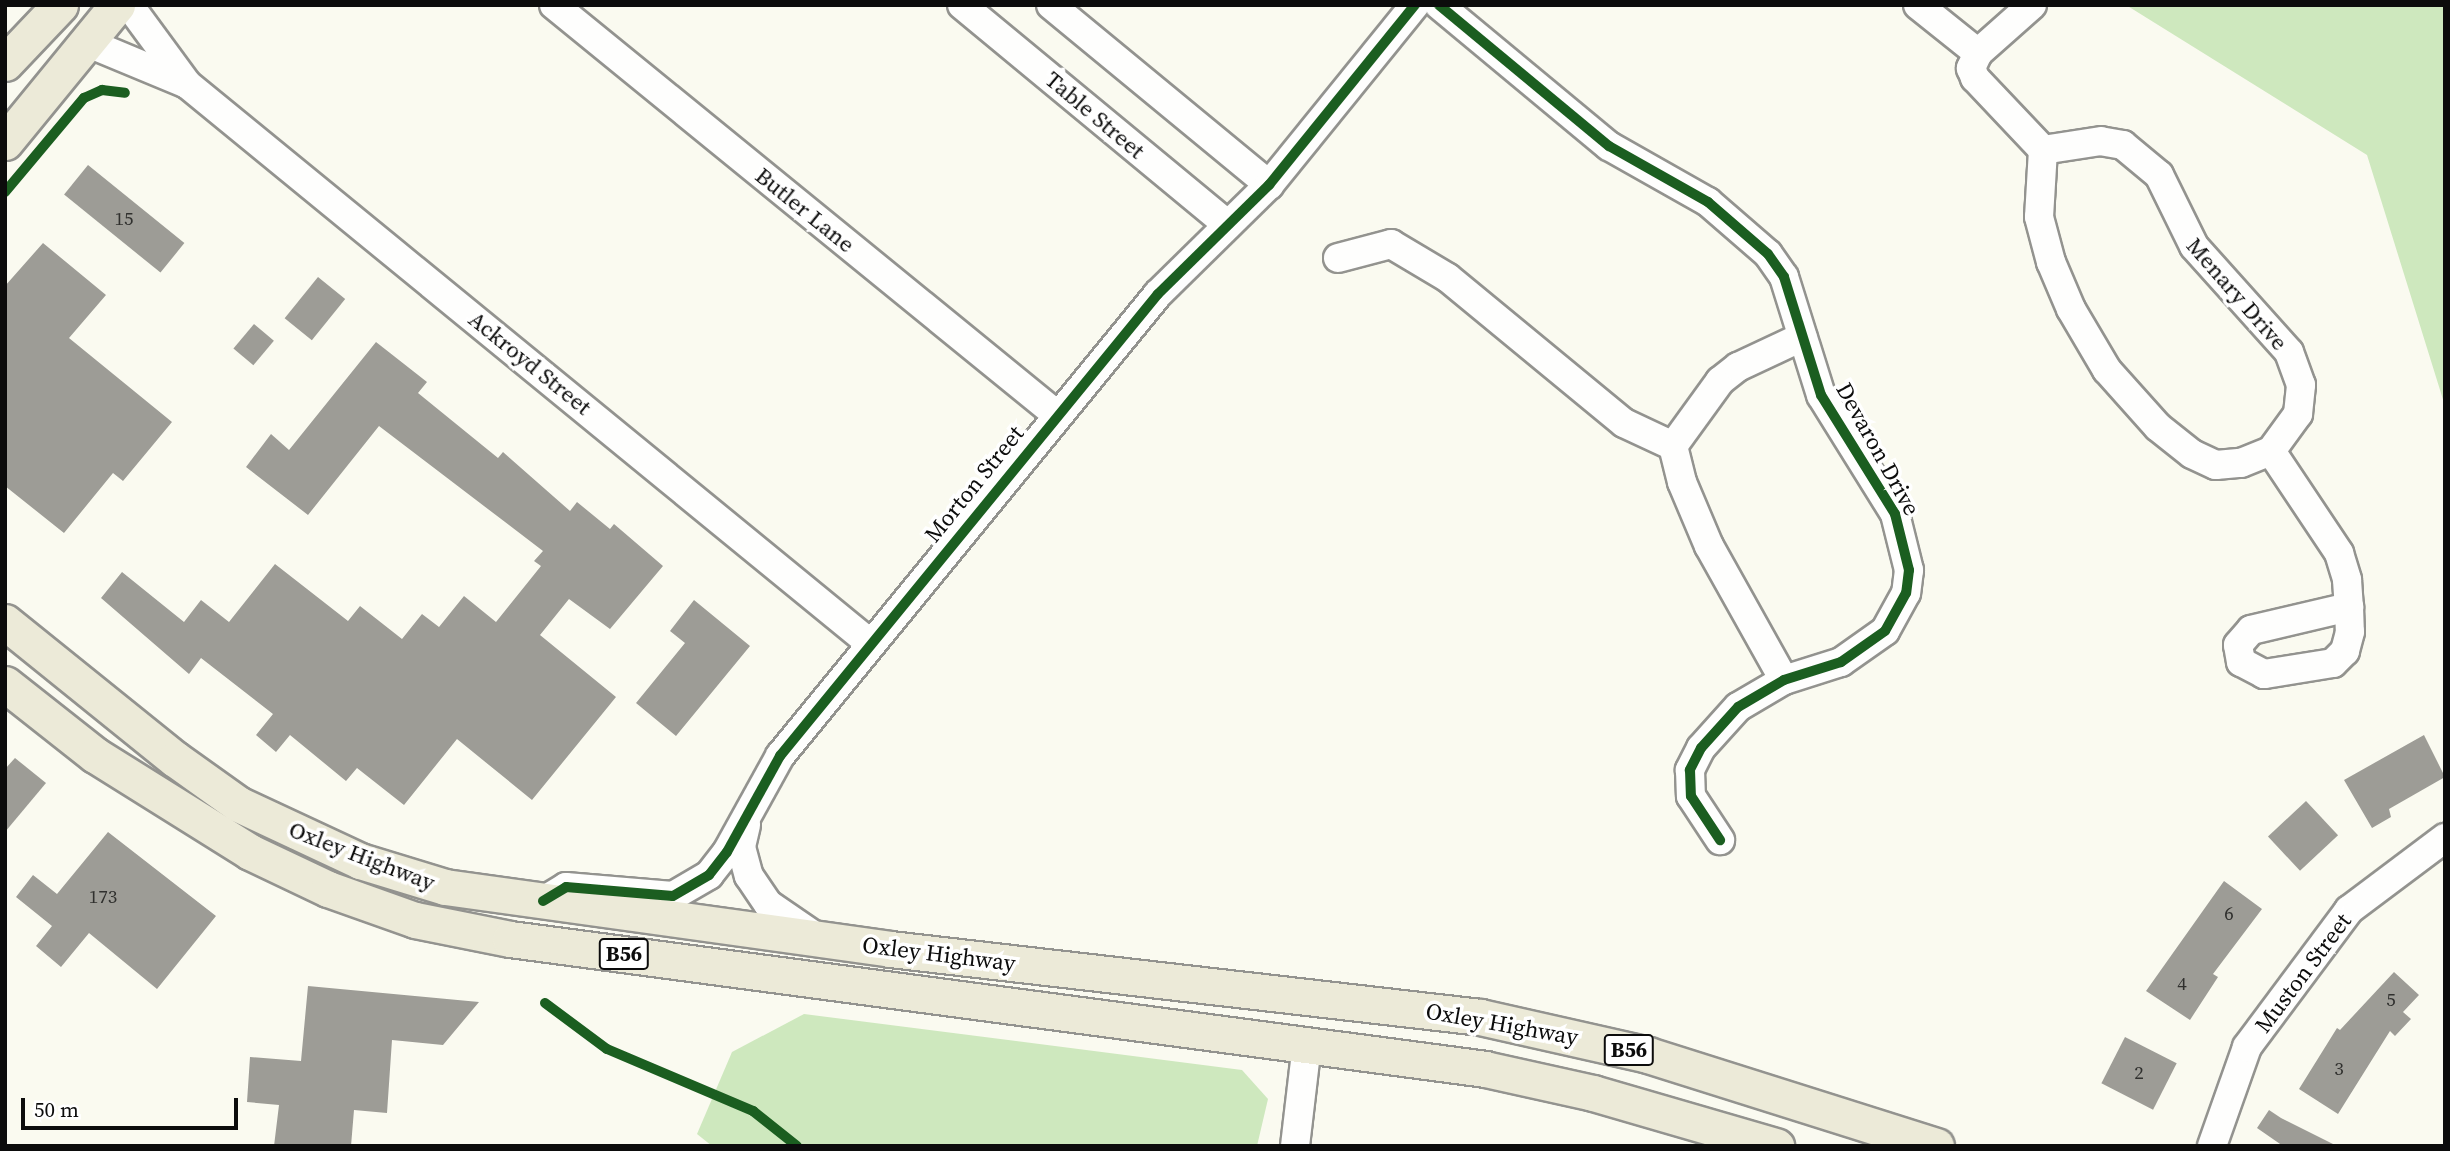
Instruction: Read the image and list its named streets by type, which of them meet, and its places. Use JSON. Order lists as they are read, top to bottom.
{
  "streets": {
    "main road": ["Oxley Highway", "B56"],
    "street": [
      "Table Street",
      "Butler Lane",
      "Menary Drive",
      "Ackroyd Street",
      "Devaron Drive",
      "Morton Street",
      "Muston Street"
    ]
  },
  "crossings": [
    ["Table Street", "Morton Street"],
    ["Butler Lane", "Morton Street"],
    ["Ackroyd Street", "Morton Street"],
    ["Morton Street", "Oxley Highway"]
  ],
  "house_numbers": [
    "15",
    "173",
    "6",
    "4",
    "5",
    "3",
    "2"
  ],
  "scale_bar": "50 m"
}
